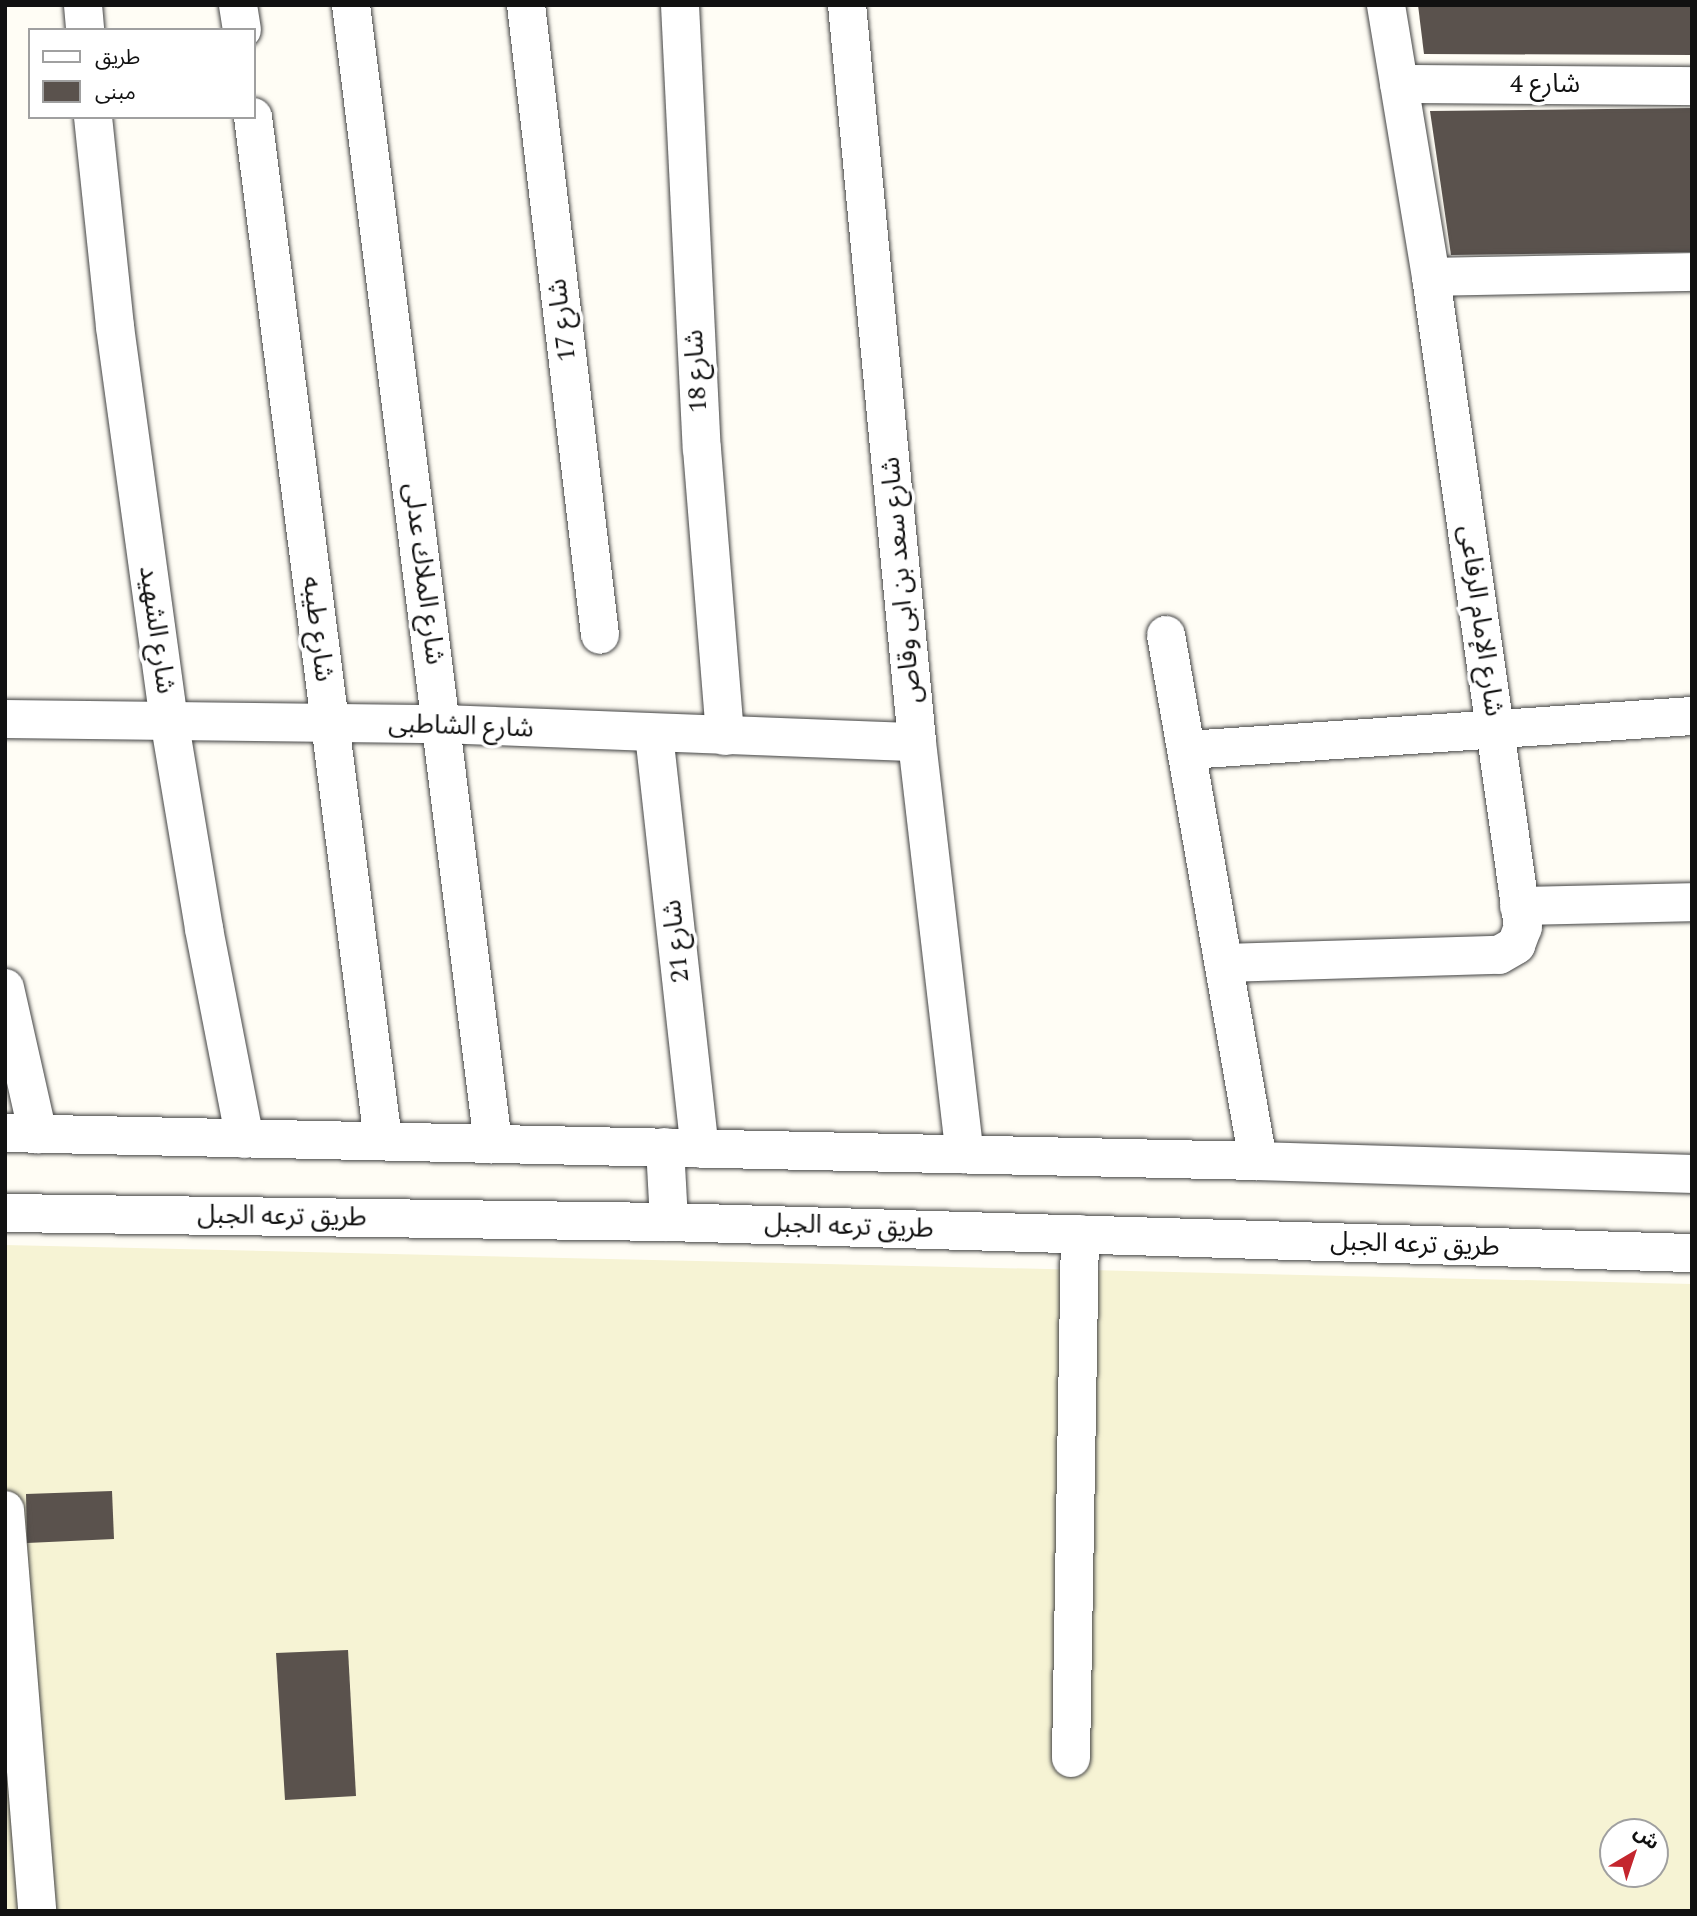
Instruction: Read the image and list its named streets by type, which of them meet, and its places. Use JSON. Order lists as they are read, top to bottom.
{
  "streets": {
    "street": [
      "شارع 4",
      "شارع 17",
      "شارع 18",
      "شارع الملاك عدلى",
      "شارع سعد بن ابى وقاص",
      "شارع الإمام الرفاعى",
      "شارع طيبه",
      "شارع الشهيد",
      "شارع الشاطبى",
      "شارع 21",
      "طريق ترعه الجبل"
    ]
  },
  "crossings": [
    ["شارع 4", "شارع الإمام الرفاعى"],
    ["شارع 18", "شارع الشاطبى"],
    ["شارع الملاك عدلى", "شارع الشاطبى"],
    ["شارع سعد بن ابى وقاص", "شارع الشاطبى"],
    ["شارع طيبه", "شارع الشاطبى"],
    ["شارع الشهيد", "شارع الشاطبى"],
    ["شارع الشاطبى", "شارع 21"],
    ["شارع 21", "طريق ترعه الجبل"]
  ],
  "legend": ["طريق", "مبنى"],
  "north": "top right"
}
